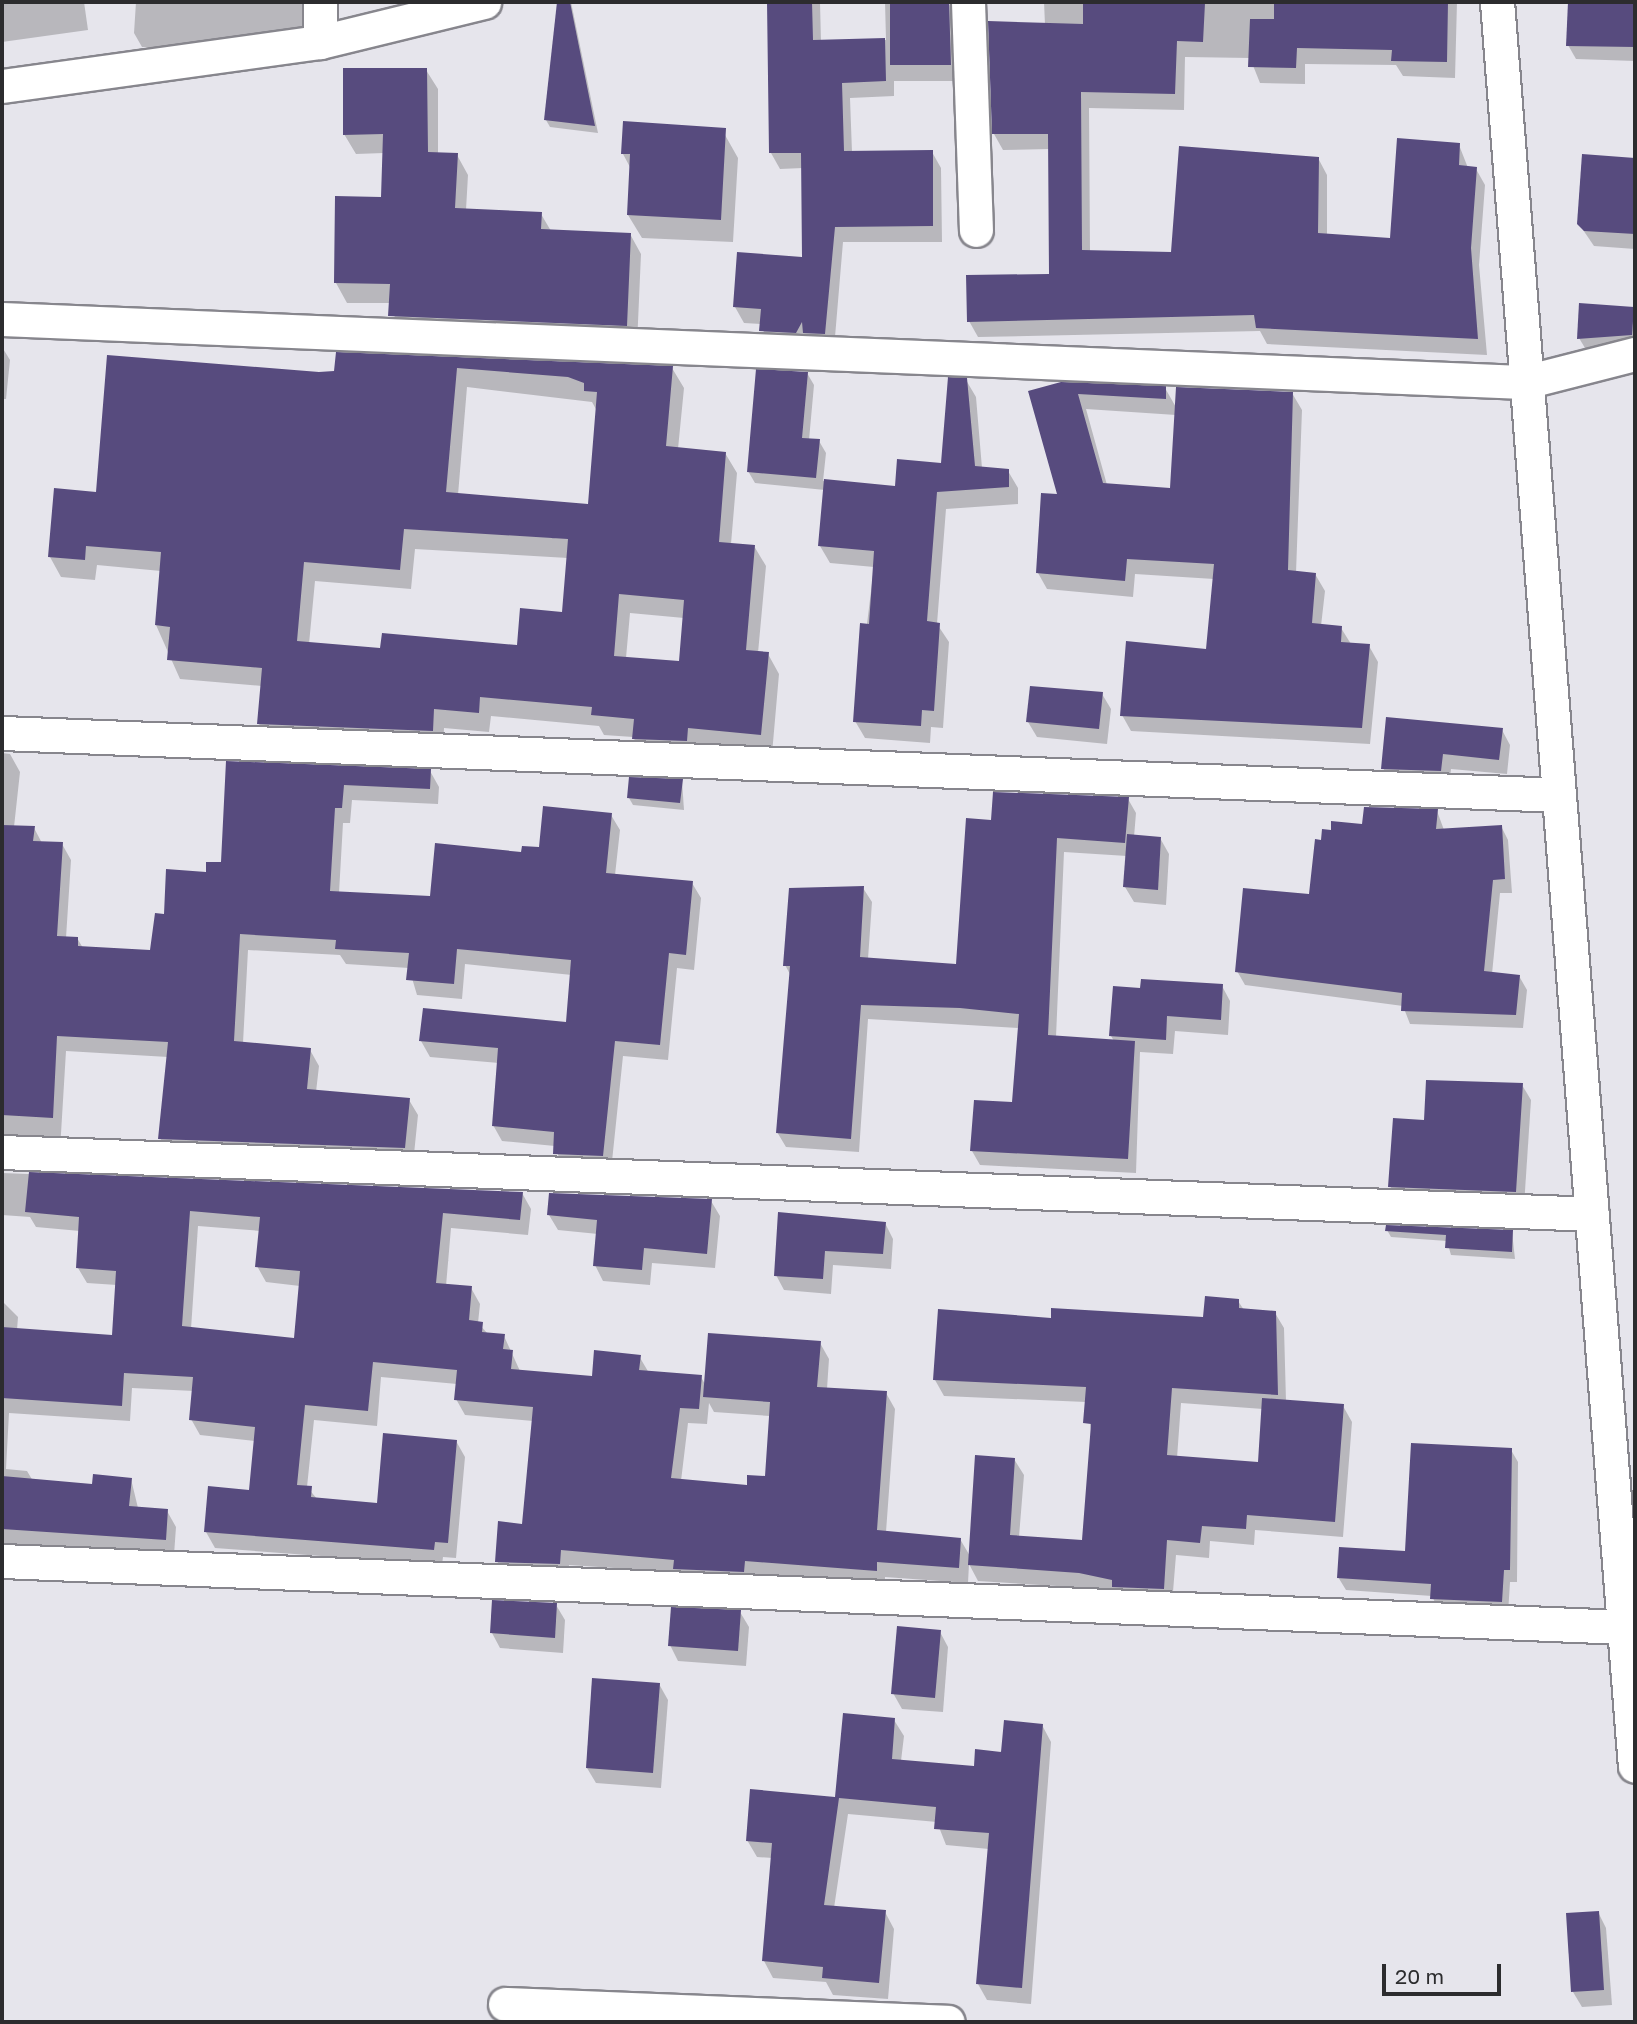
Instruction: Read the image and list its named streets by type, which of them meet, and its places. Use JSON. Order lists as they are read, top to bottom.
{
  "scale_bar": "20 m"
}
